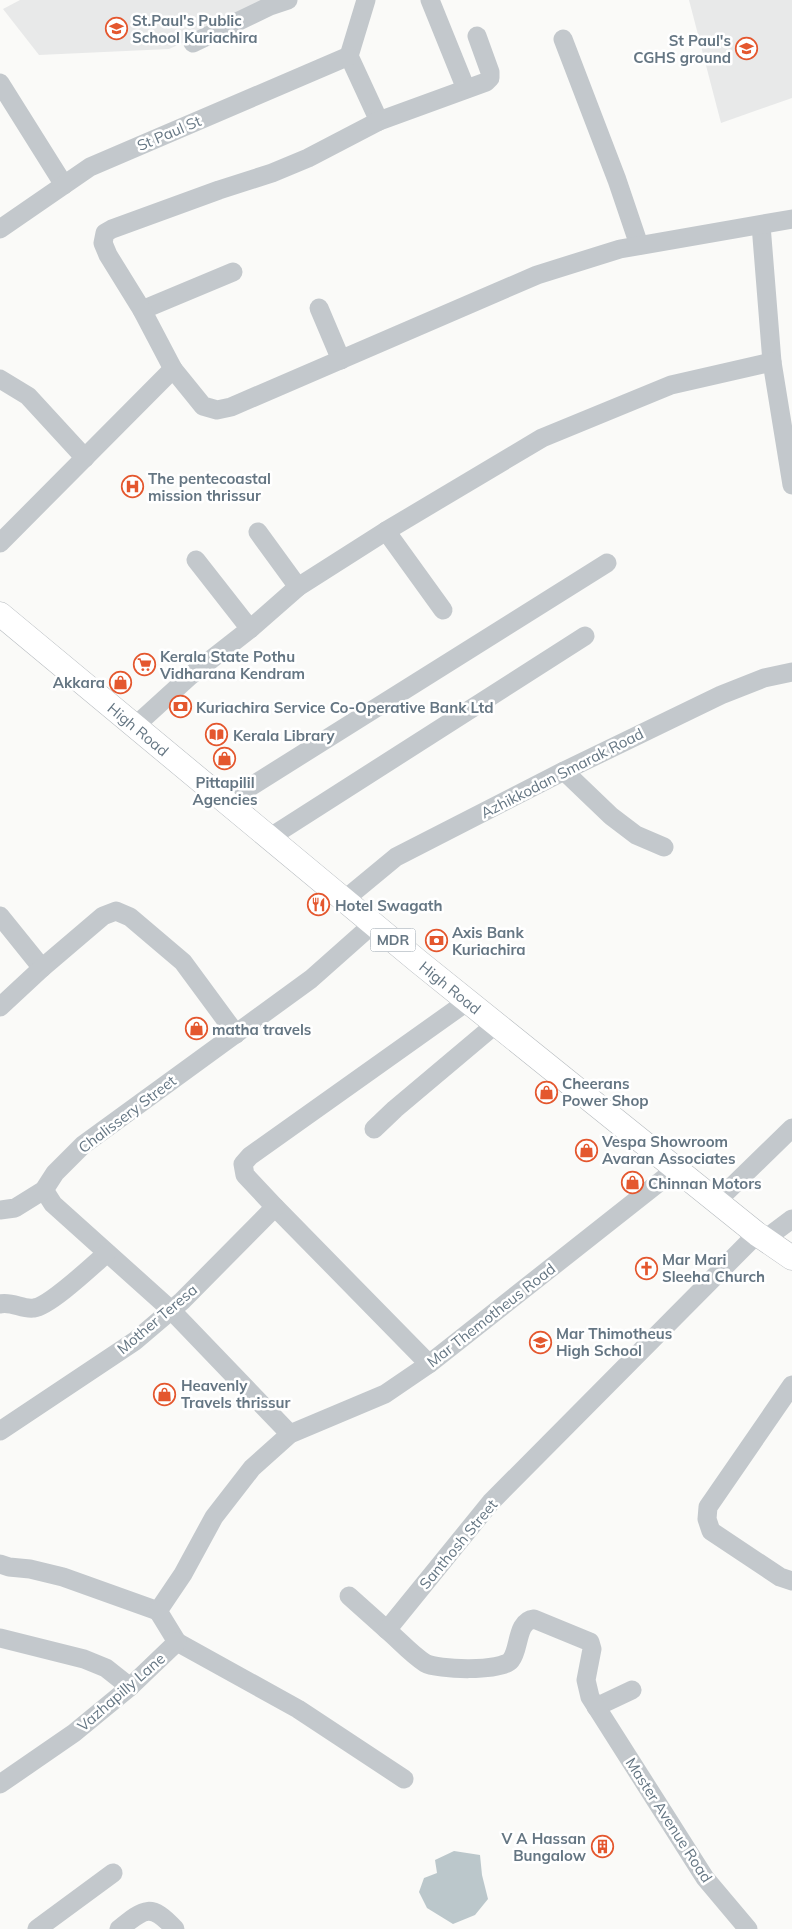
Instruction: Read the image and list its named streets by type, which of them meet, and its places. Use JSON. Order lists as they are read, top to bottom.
{
  "streets": {
    "main road": ["High Road", "MDR"],
    "street": [
      "St Paul St",
      "Azhikkodan Smarak Road",
      "Chalissery Street",
      "Mar Themotheus Road",
      "Mother Teresa",
      "Santhosh Street",
      "Vazhapilly Lane",
      "Master Avenue Road"
    ]
  },
  "crossings": [
    ["High Road", "Azhikkodan Smarak Road"],
    ["High Road", "Chalissery Street"],
    ["High Road", "Mar Themotheus Road"],
    ["High Road", "Santhosh Street"]
  ],
  "places": {
    "school or university": ["St.Paul's Public School Kuriachira", "St Paul's CGHS ground", "Mar Thimotheus High School"],
    "hospital": ["The pentecoastal mission thrissur"],
    "supermarket": ["Kerala State Pothu Vidharana Kendram"],
    "shop": [
      "Akkara",
      "Pittapilil Agencies",
      "matha travels",
      "Cheerans Power Shop",
      "Vespa Showroom Avaran Associates",
      "Chinnan Motors",
      "Heavenly Travels thrissur"
    ],
    "bank": ["Kuriachira Service Co-Operative Bank Ltd", "Axis Bank Kuriachira"],
    "library": ["Kerala Library"],
    "restaurant": ["Hotel Swagath"],
    "church": ["Mar Mari Sleeha Church"],
    "building": ["V A Hassan Bungalow"]
  }
}
